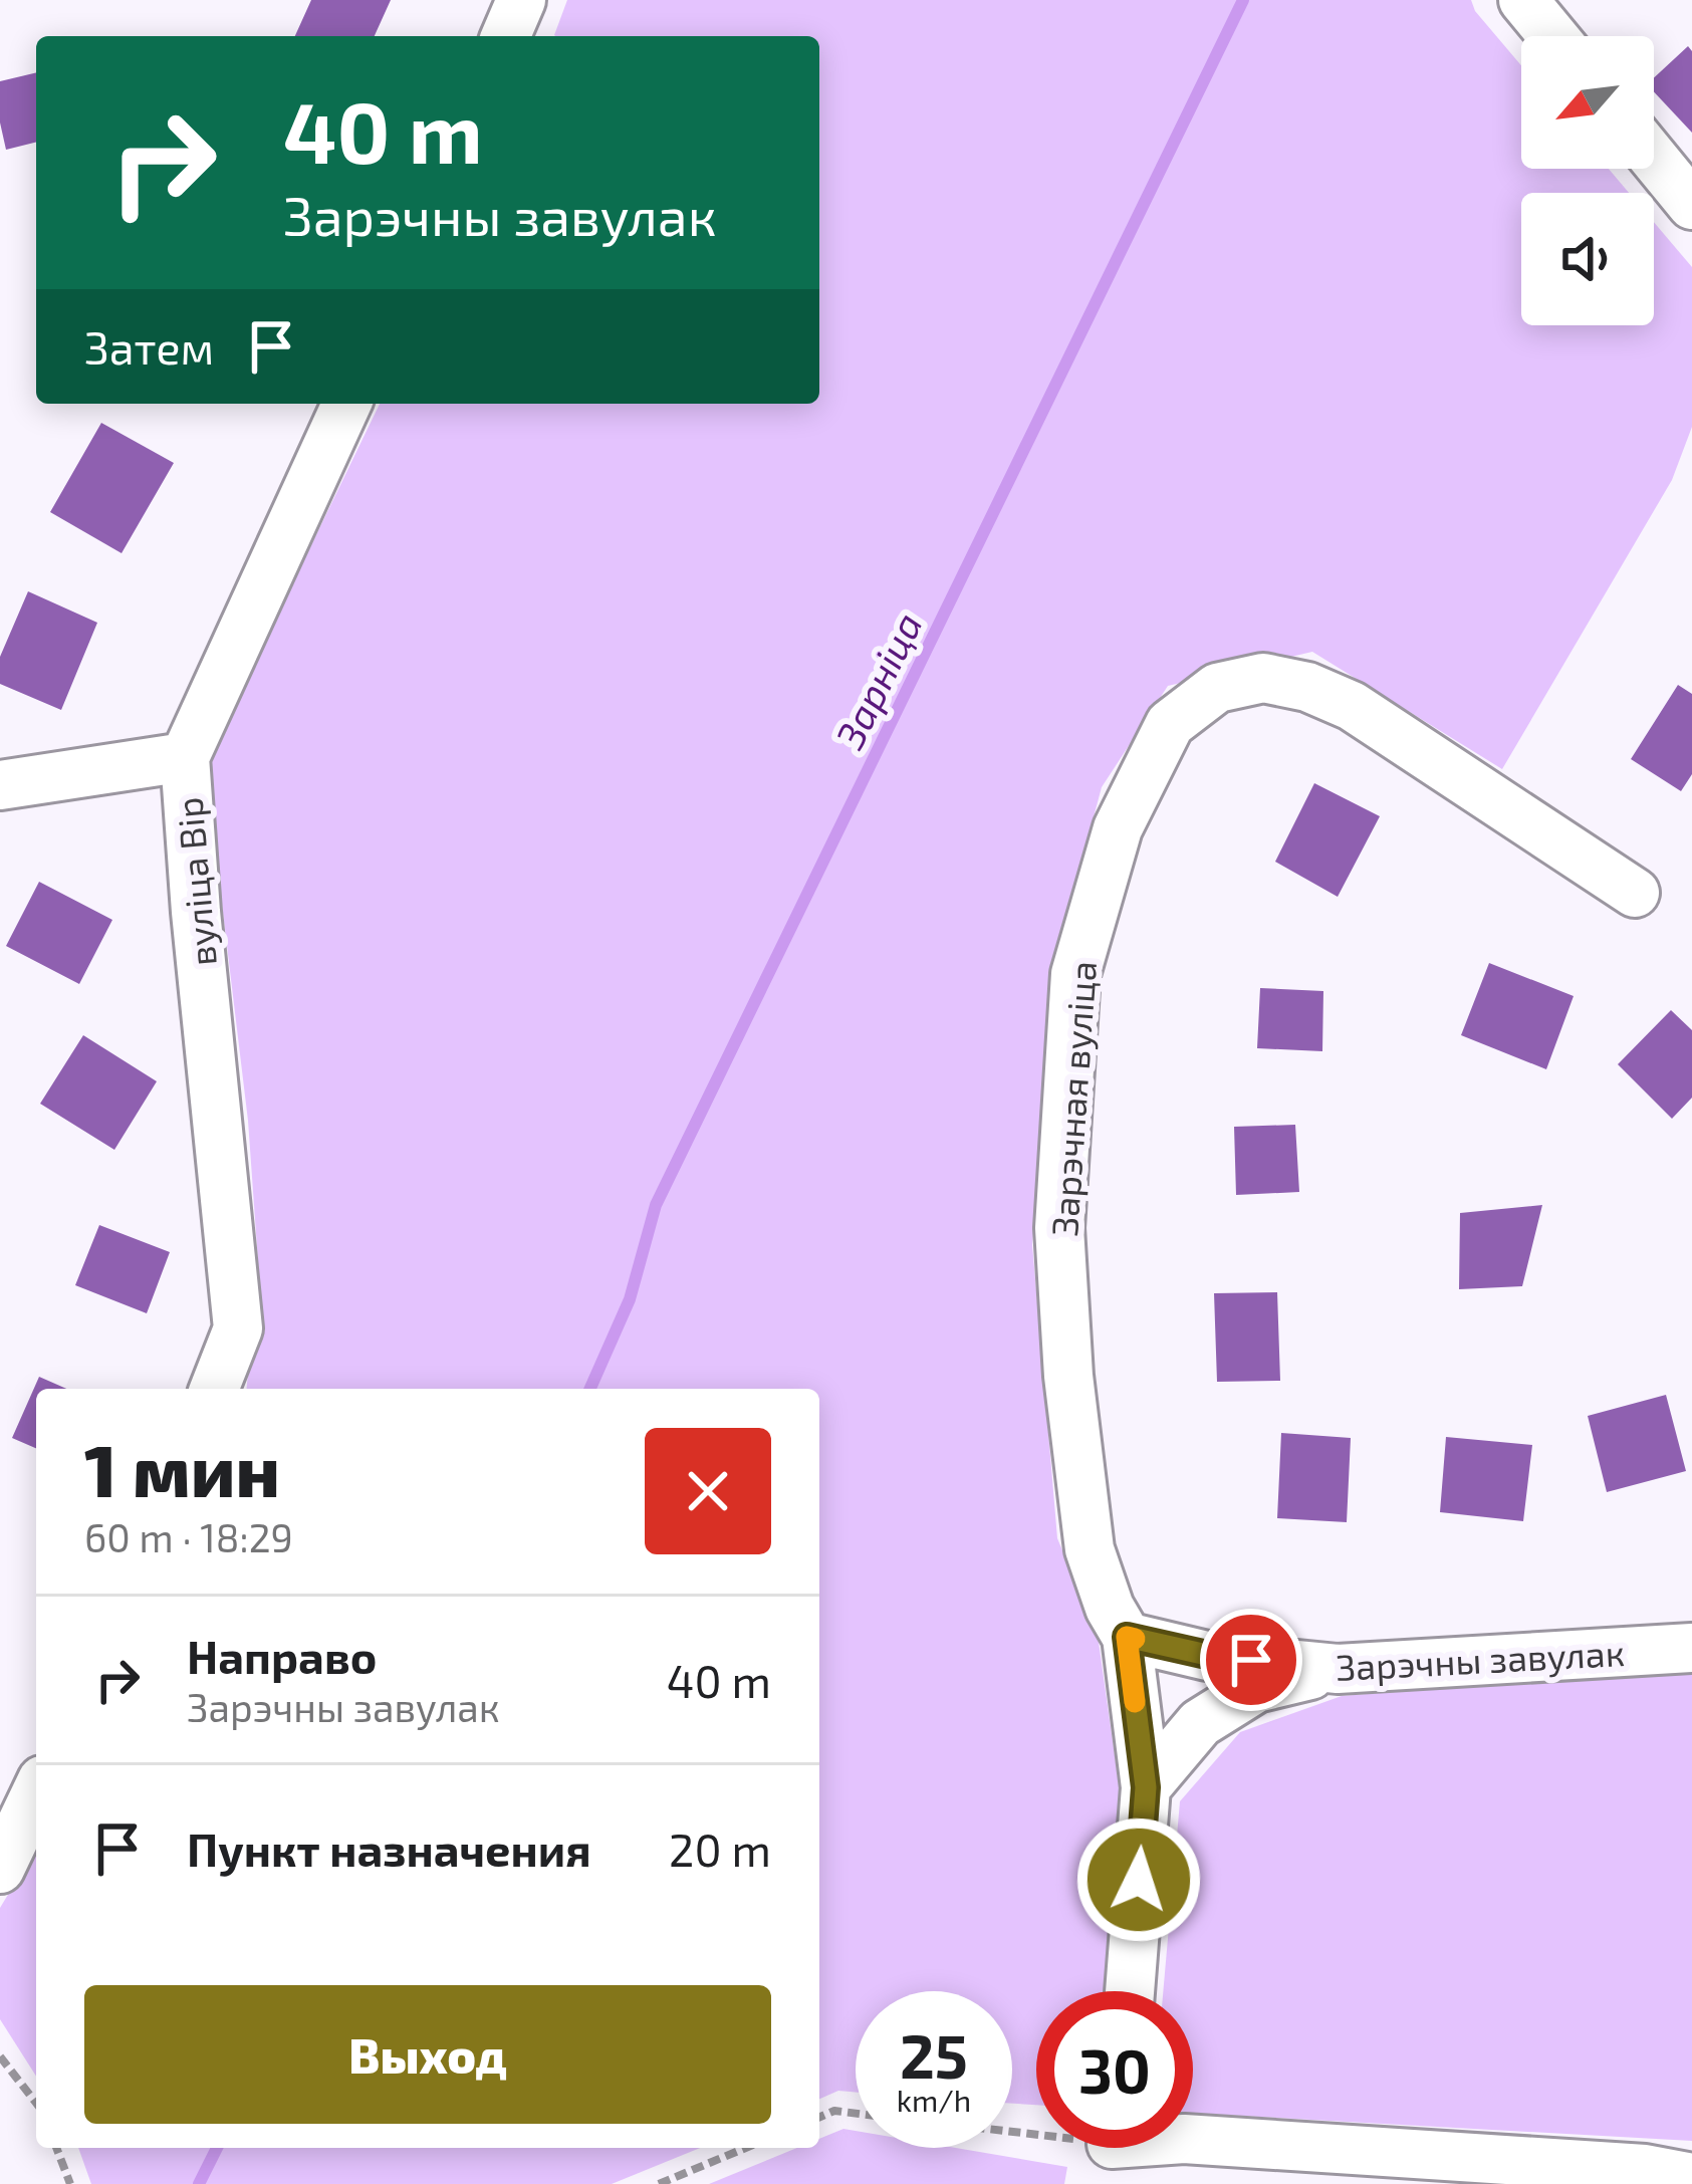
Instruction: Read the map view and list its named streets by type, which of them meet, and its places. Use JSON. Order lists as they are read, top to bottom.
{
  "streets": {
    "street": ["вуліца Вір", "Зарэчная вуліца", "Зарэчны завулак"]
  },
  "crossings": [
    ["Зарэчная вуліца", "Зарэчны завулак"]
  ],
  "water": ["Зарніца"],
  "north": "bottom left",
  "page": {
    "turn": ["40 m", "Зарэчны завулак"],
    "then": "Затем",
    "heading": ["1 мин", "60 m · 18:29"],
    "list": [
      {
        "name": "Направо",
        "note": "Зарэчны завулак",
        "value": "40 m"
      },
      {
        "name": "Пункт назначения",
        "value": "20 m"
      }
    ],
    "buttons": "Выход",
    "speed": "25 km/h",
    "limit": "30"
  }
}
